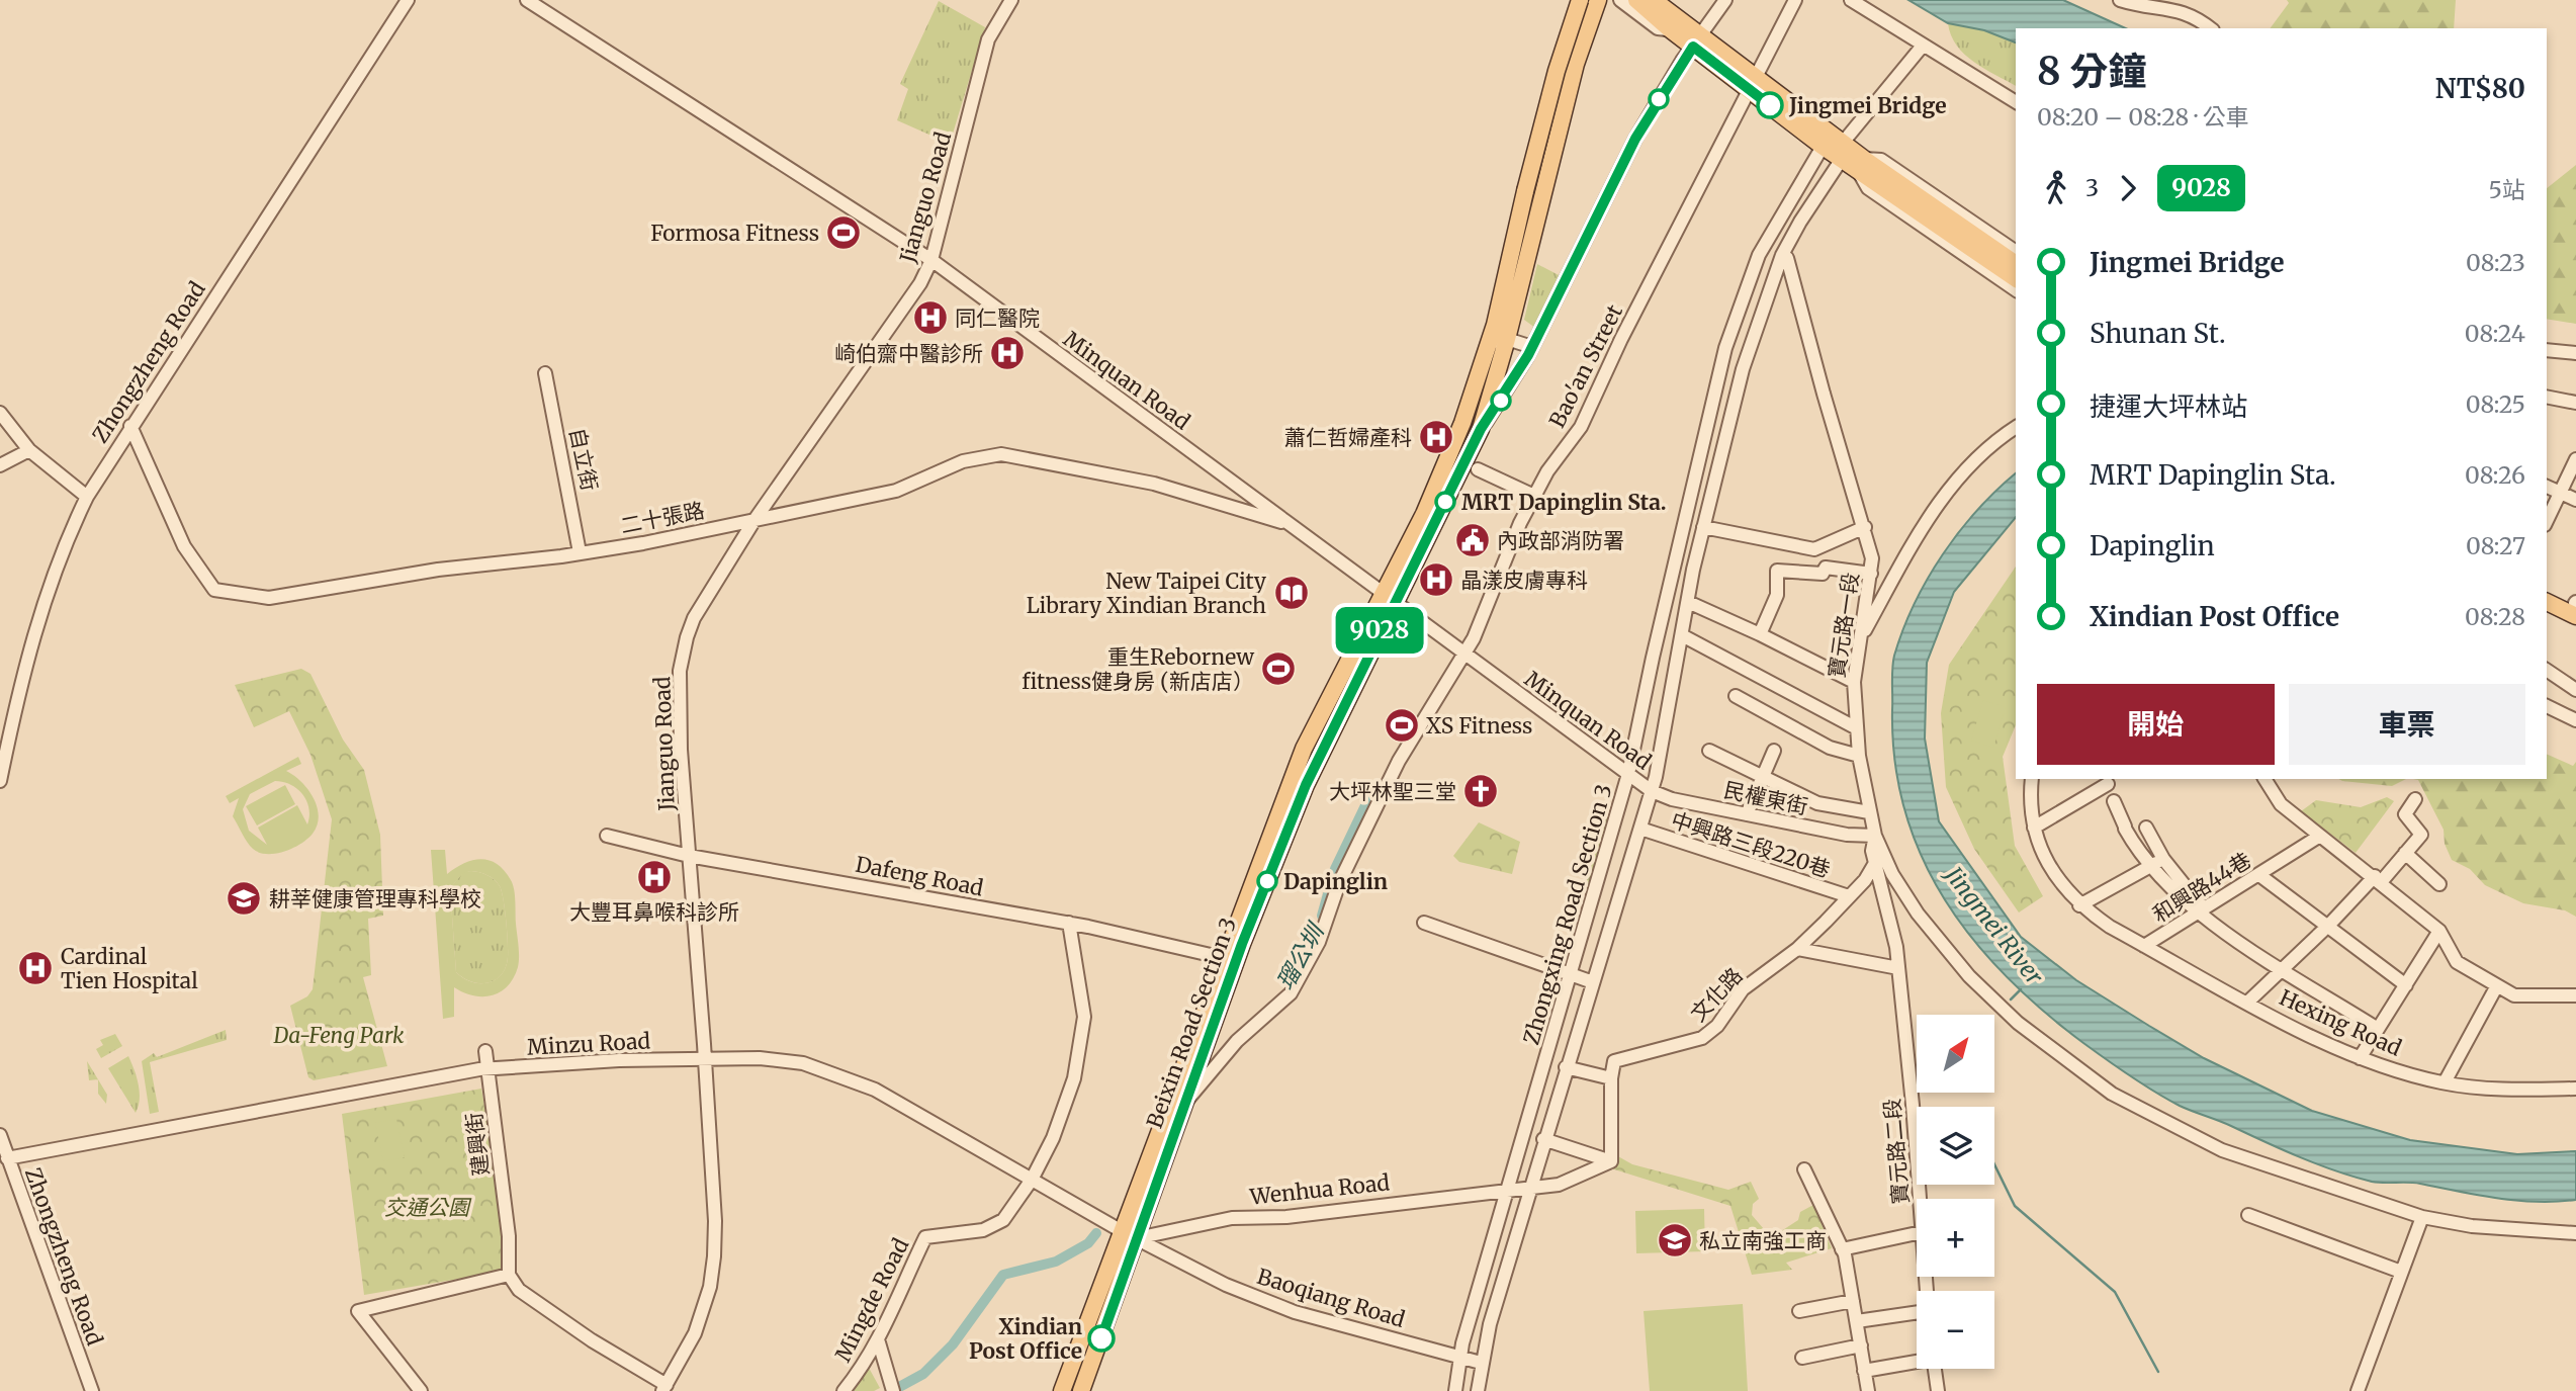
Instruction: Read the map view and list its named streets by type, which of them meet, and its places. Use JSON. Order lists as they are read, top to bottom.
{
  "streets": {
    "main road": ["Beixin Road Section 3"],
    "street": [
      "Jianguo Road",
      "Zhongzheng Road",
      "Bao'an Street",
      "Minquan Road",
      "自立街",
      "二十張路",
      "寶元路一段",
      "民權東街",
      "中興路三段220巷",
      "Dafeng Road",
      "和興路44巷",
      "Zhongxing Road Section 3",
      "文化路",
      "Hexing Road",
      "Minzu Road",
      "建興街",
      "寶元路二段",
      "Wenhua Road",
      "Baoqiang Road",
      "Mingde Road"
    ]
  },
  "crossings": [
    ["Jianguo Road", "Minquan Road"],
    ["Jianguo Road", "二十張路"],
    ["Jianguo Road", "Dafeng Road"],
    ["Jianguo Road", "Minzu Road"],
    ["Zhongzheng Road", "二十張路"],
    ["Zhongzheng Road", "Minzu Road"],
    ["Bao'an Street", "Minquan Road"],
    ["Bao'an Street", "Beixin Road Section 3"],
    ["Minquan Road", "二十張路"],
    ["Minquan Road", "民權東街"],
    ["Minquan Road", "Zhongxing Road Section 3"],
    ["Minquan Road", "Beixin Road Section 3"],
    ["自立街", "二十張路"],
    ["寶元路一段", "民權東街"],
    ["寶元路一段", "Zhongxing Road Section 3"],
    ["寶元路一段", "寶元路二段"],
    ["民權東街", "Zhongxing Road Section 3"],
    ["中興路三段220巷", "Zhongxing Road Section 3"],
    ["Dafeng Road", "Beixin Road Section 3"],
    ["Dafeng Road", "Mingde Road"],
    ["和興路44巷", "Hexing Road"],
    ["Zhongxing Road Section 3", "Wenhua Road"],
    ["Zhongxing Road Section 3", "Baoqiang Road"],
    ["Beixin Road Section 3", "Minzu Road"],
    ["Beixin Road Section 3", "Wenhua Road"],
    ["Beixin Road Section 3", "Baoqiang Road"],
    ["Minzu Road", "建興街"],
    ["Minzu Road", "Wenhua Road"],
    ["Minzu Road", "Baoqiang Road"],
    ["Minzu Road", "Mingde Road"],
    ["Wenhua Road", "Baoqiang Road"]
  ],
  "water": ["Jingmei River", "瑠公圳"],
  "parks": ["Da-Feng Park", "交通公園"],
  "places": {
    "other": [
      "Jingmei Bridge",
      "MRT Dapinglin Sta.",
      "Dapinglin",
      "Xindian Post Office"
    ],
    "sports": ["Formosa Fitness", "重生Rebornew fitness健身房 (新店店）", "XS Fitness"],
    "hospital": [
      "同仁醫院",
      "崎伯齋中醫診所",
      "蕭仁哲婦產科",
      "晶漾皮膚專科",
      "大豐耳鼻喉科診所",
      "Cardinal Tien Hospital"
    ],
    "public building": ["內政部消防署"],
    "library": ["New Taipei City Library Xindian Branch"],
    "church": ["大坪林聖三堂"],
    "school or university": ["耕莘健康管理專科學校", "私立南強工商"]
  },
  "lines": ["bus line 9028"],
  "north": "top right",
  "page": {
    "on_map": "9028",
    "heading": ["8 分鐘", "08:20 – 08:28 · 公車", "NT$80"],
    "legs": ["3", "9028", "5站"],
    "list": [
      {
        "name": "Jingmei Bridge",
        "value": "08:23"
      },
      {
        "name": "Shunan St.",
        "value": "08:24"
      },
      {
        "name": "捷運大坪林站",
        "value": "08:25"
      },
      {
        "name": "MRT Dapinglin Sta.",
        "value": "08:26"
      },
      {
        "name": "Dapinglin",
        "value": "08:27"
      },
      {
        "name": "Xindian Post Office",
        "value": "08:28"
      }
    ],
    "buttons": ["開始", "車票"],
    "map_buttons": ["+", "−"]
  }
}
